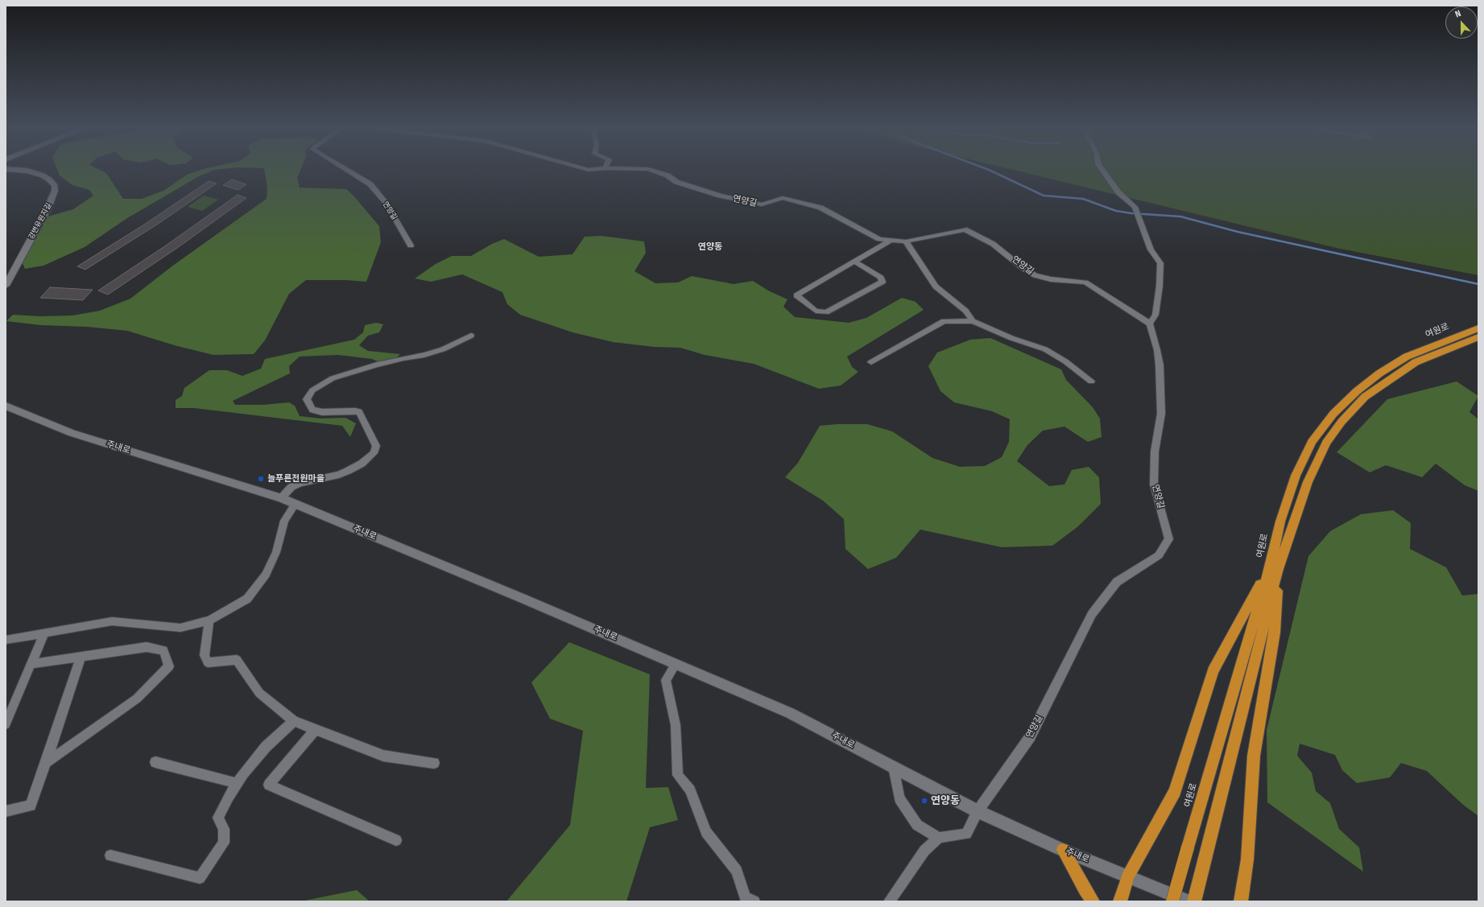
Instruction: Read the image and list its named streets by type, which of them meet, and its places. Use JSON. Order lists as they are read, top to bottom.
{
  "streets": {
    "highway": ["여원로"],
    "main road": ["강변유원지길", "주내로"],
    "street": ["연양길"]
  },
  "crossings": [
    ["연양길", "주내로"]
  ],
  "districts": ["연양동"],
  "places": ["늘푸른전원마을", "연양동"],
  "north": "top"
}
